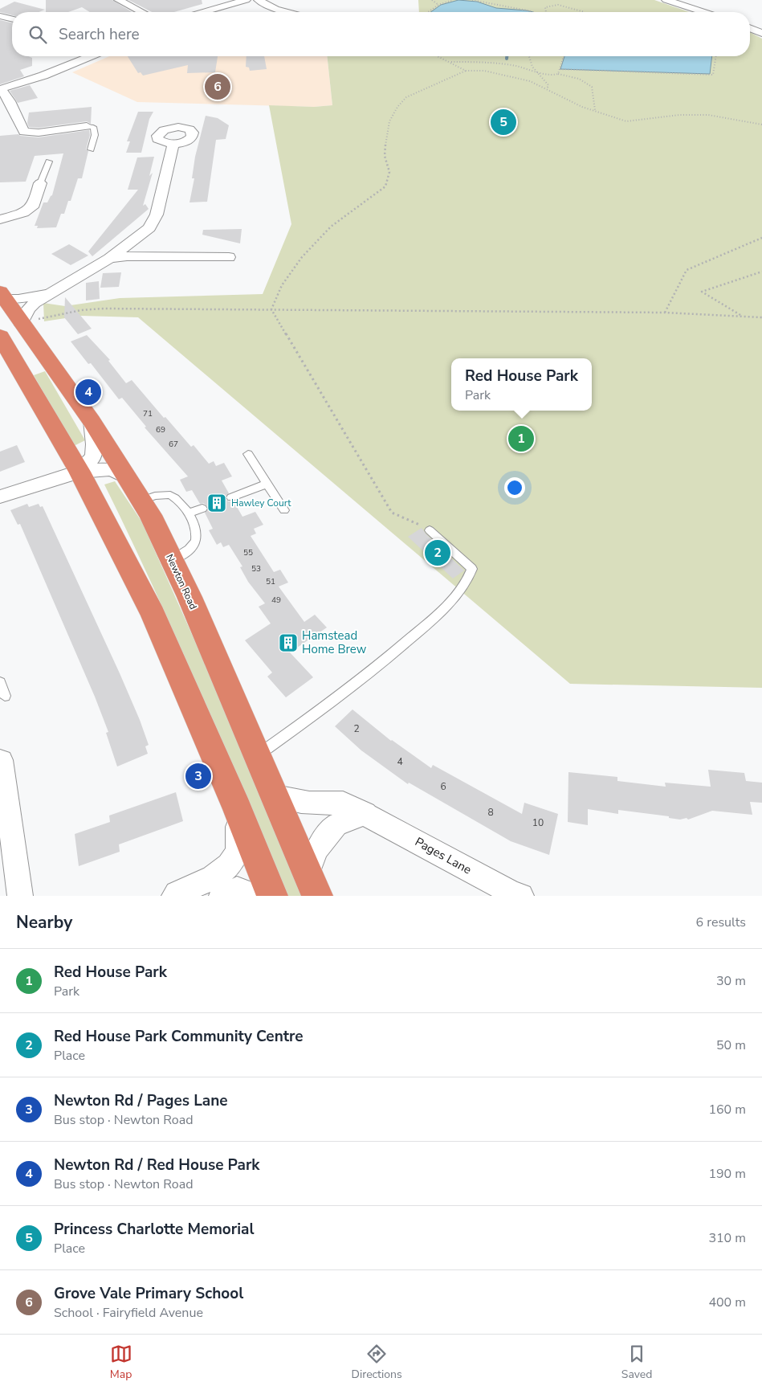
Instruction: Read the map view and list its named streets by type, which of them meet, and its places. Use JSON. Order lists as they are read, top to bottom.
{
  "streets": {
    "highway": ["Newton Road"],
    "street": ["Pages Lane"]
  },
  "crossings": [
    ["Newton Road", "Pages Lane"]
  ],
  "places": {
    "building": ["Hawley Court", "Hamstead Home Brew"]
  },
  "house_numbers": [
    "71",
    "69",
    "67",
    "55",
    "53",
    "51",
    "49",
    "2",
    "4",
    "6",
    "8",
    "10"
  ],
  "page": {
    "search": "Search here",
    "pins": [
      "6",
      "5",
      "4",
      "1",
      "2",
      "3"
    ],
    "popup": ["Red House Park", "Park"],
    "heading": ["Nearby", "6 results"],
    "list": [
      {
        "mark": "1",
        "name": "Red House Park",
        "note": "Park",
        "value": "30 m"
      },
      {
        "mark": "2",
        "name": "Red House Park Community Centre",
        "note": "Place",
        "value": "50 m"
      },
      {
        "mark": "3",
        "name": "Newton Rd / Pages Lane",
        "note": "Bus stop · Newton Road",
        "value": "160 m"
      },
      {
        "mark": "4",
        "name": "Newton Rd / Red House Park",
        "note": "Bus stop · Newton Road",
        "value": "190 m"
      },
      {
        "mark": "5",
        "name": "Princess Charlotte Memorial",
        "note": "Place",
        "value": "310 m"
      },
      {
        "mark": "6",
        "name": "Grove Vale Primary School",
        "note": "School · Fairyfield Avenue",
        "value": "400 m"
      }
    ],
    "nav": ["Map", "Directions", "Saved"]
  }
}
